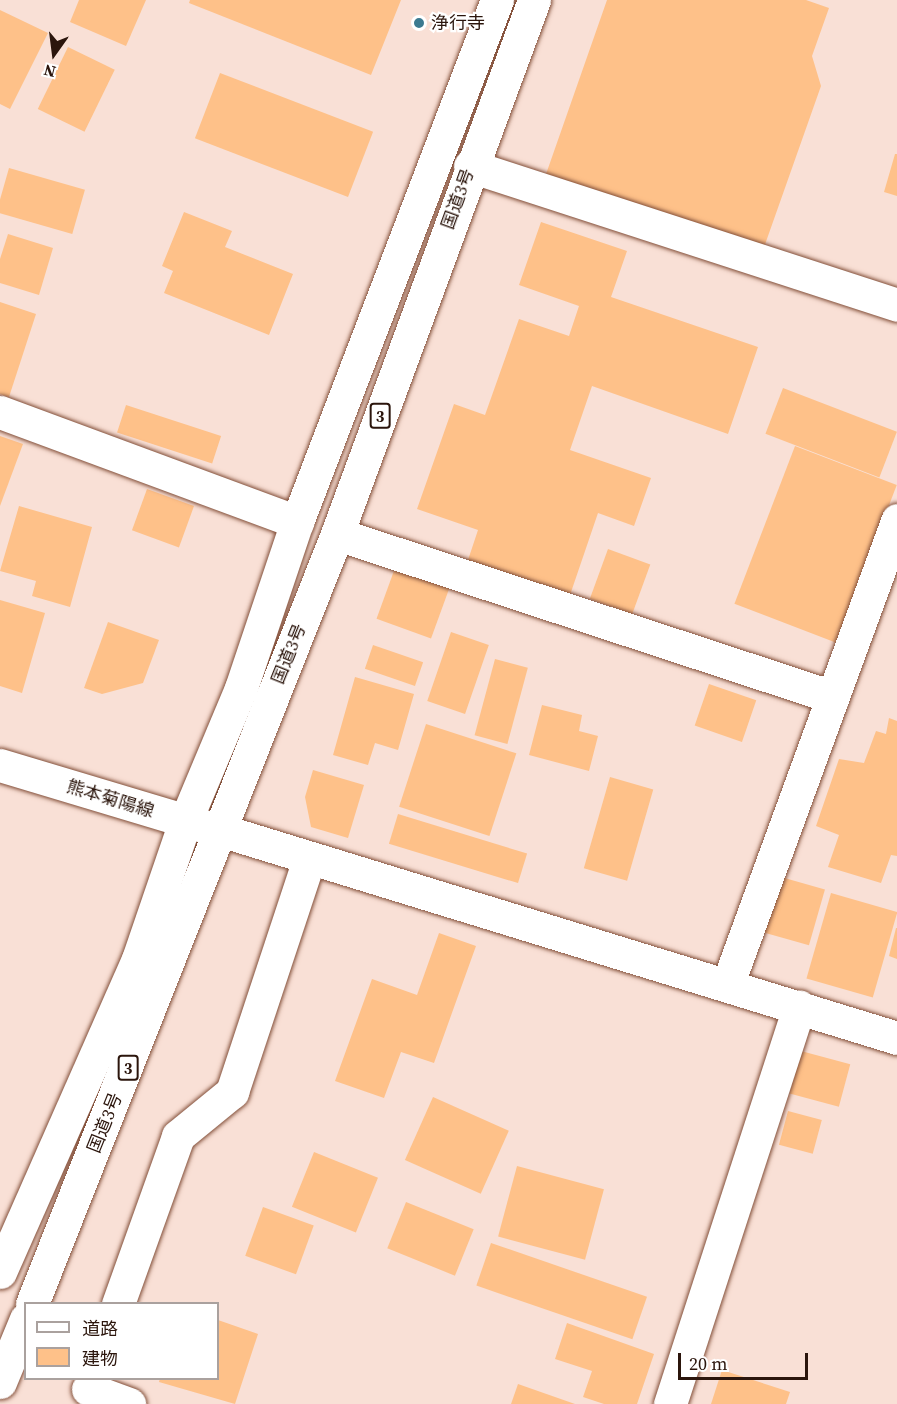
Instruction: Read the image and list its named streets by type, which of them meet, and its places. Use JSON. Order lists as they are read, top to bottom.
{
  "streets": {
    "main road": ["国道3号", "3", "熊本菊陽線"]
  },
  "crossings": [
    ["国道3号", "熊本菊陽線"]
  ],
  "places": ["浄行寺"],
  "legend": ["道路", "建物"],
  "scale_bar": "20 m",
  "north": "bottom"
}
